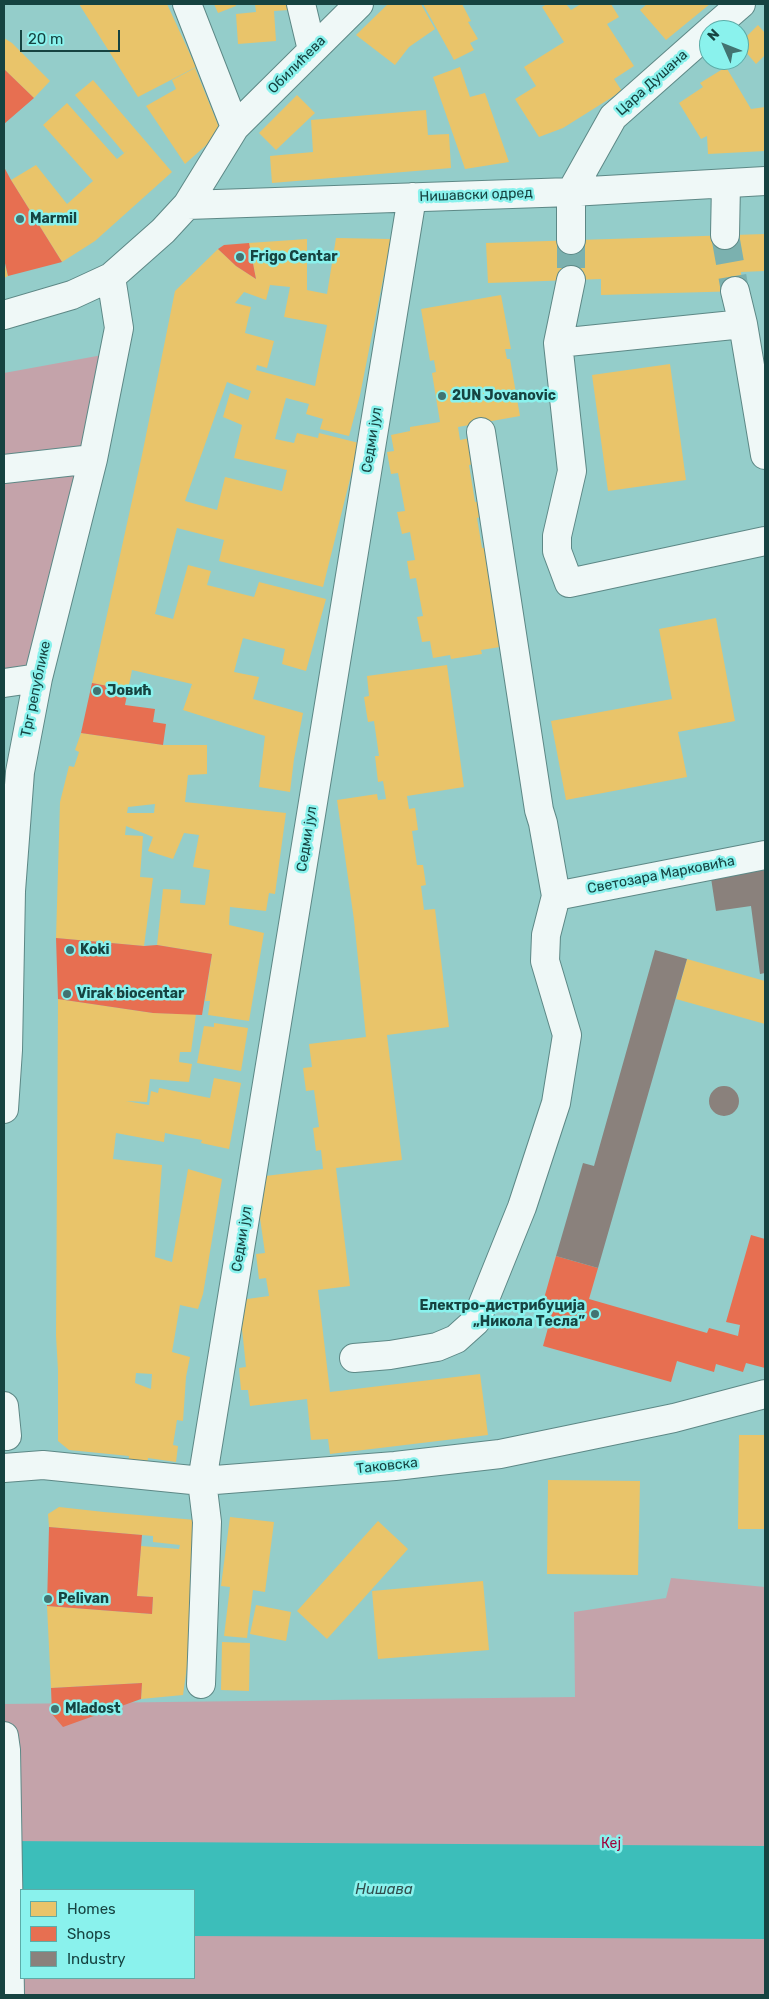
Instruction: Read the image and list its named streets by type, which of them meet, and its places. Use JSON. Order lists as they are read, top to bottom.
{
  "streets": {
    "street": [
      "Обилићева",
      "Цара Душана",
      "Нишавски одред",
      "Седми јул",
      "Трг републике",
      "Светозара Марковића",
      "Таковска"
    ]
  },
  "crossings": [
    ["Цара Душана", "Нишавски одред"],
    ["Нишавски одред", "Седми јул"],
    ["Седми јул", "Таковска"]
  ],
  "water": ["Нишава"],
  "parks": ["Кеј"],
  "places": [
    "Marmil",
    "Frigo Centar",
    "2UN Jovanovic",
    "Јовић",
    "Koki",
    "Virak biocentar",
    "Електро-дистрибуција „Никола Тесла”",
    "Pelivan",
    "Mladost"
  ],
  "legend": ["Homes", "Shops", "Industry"],
  "scale_bar": "20 m",
  "north": "top left"
}
